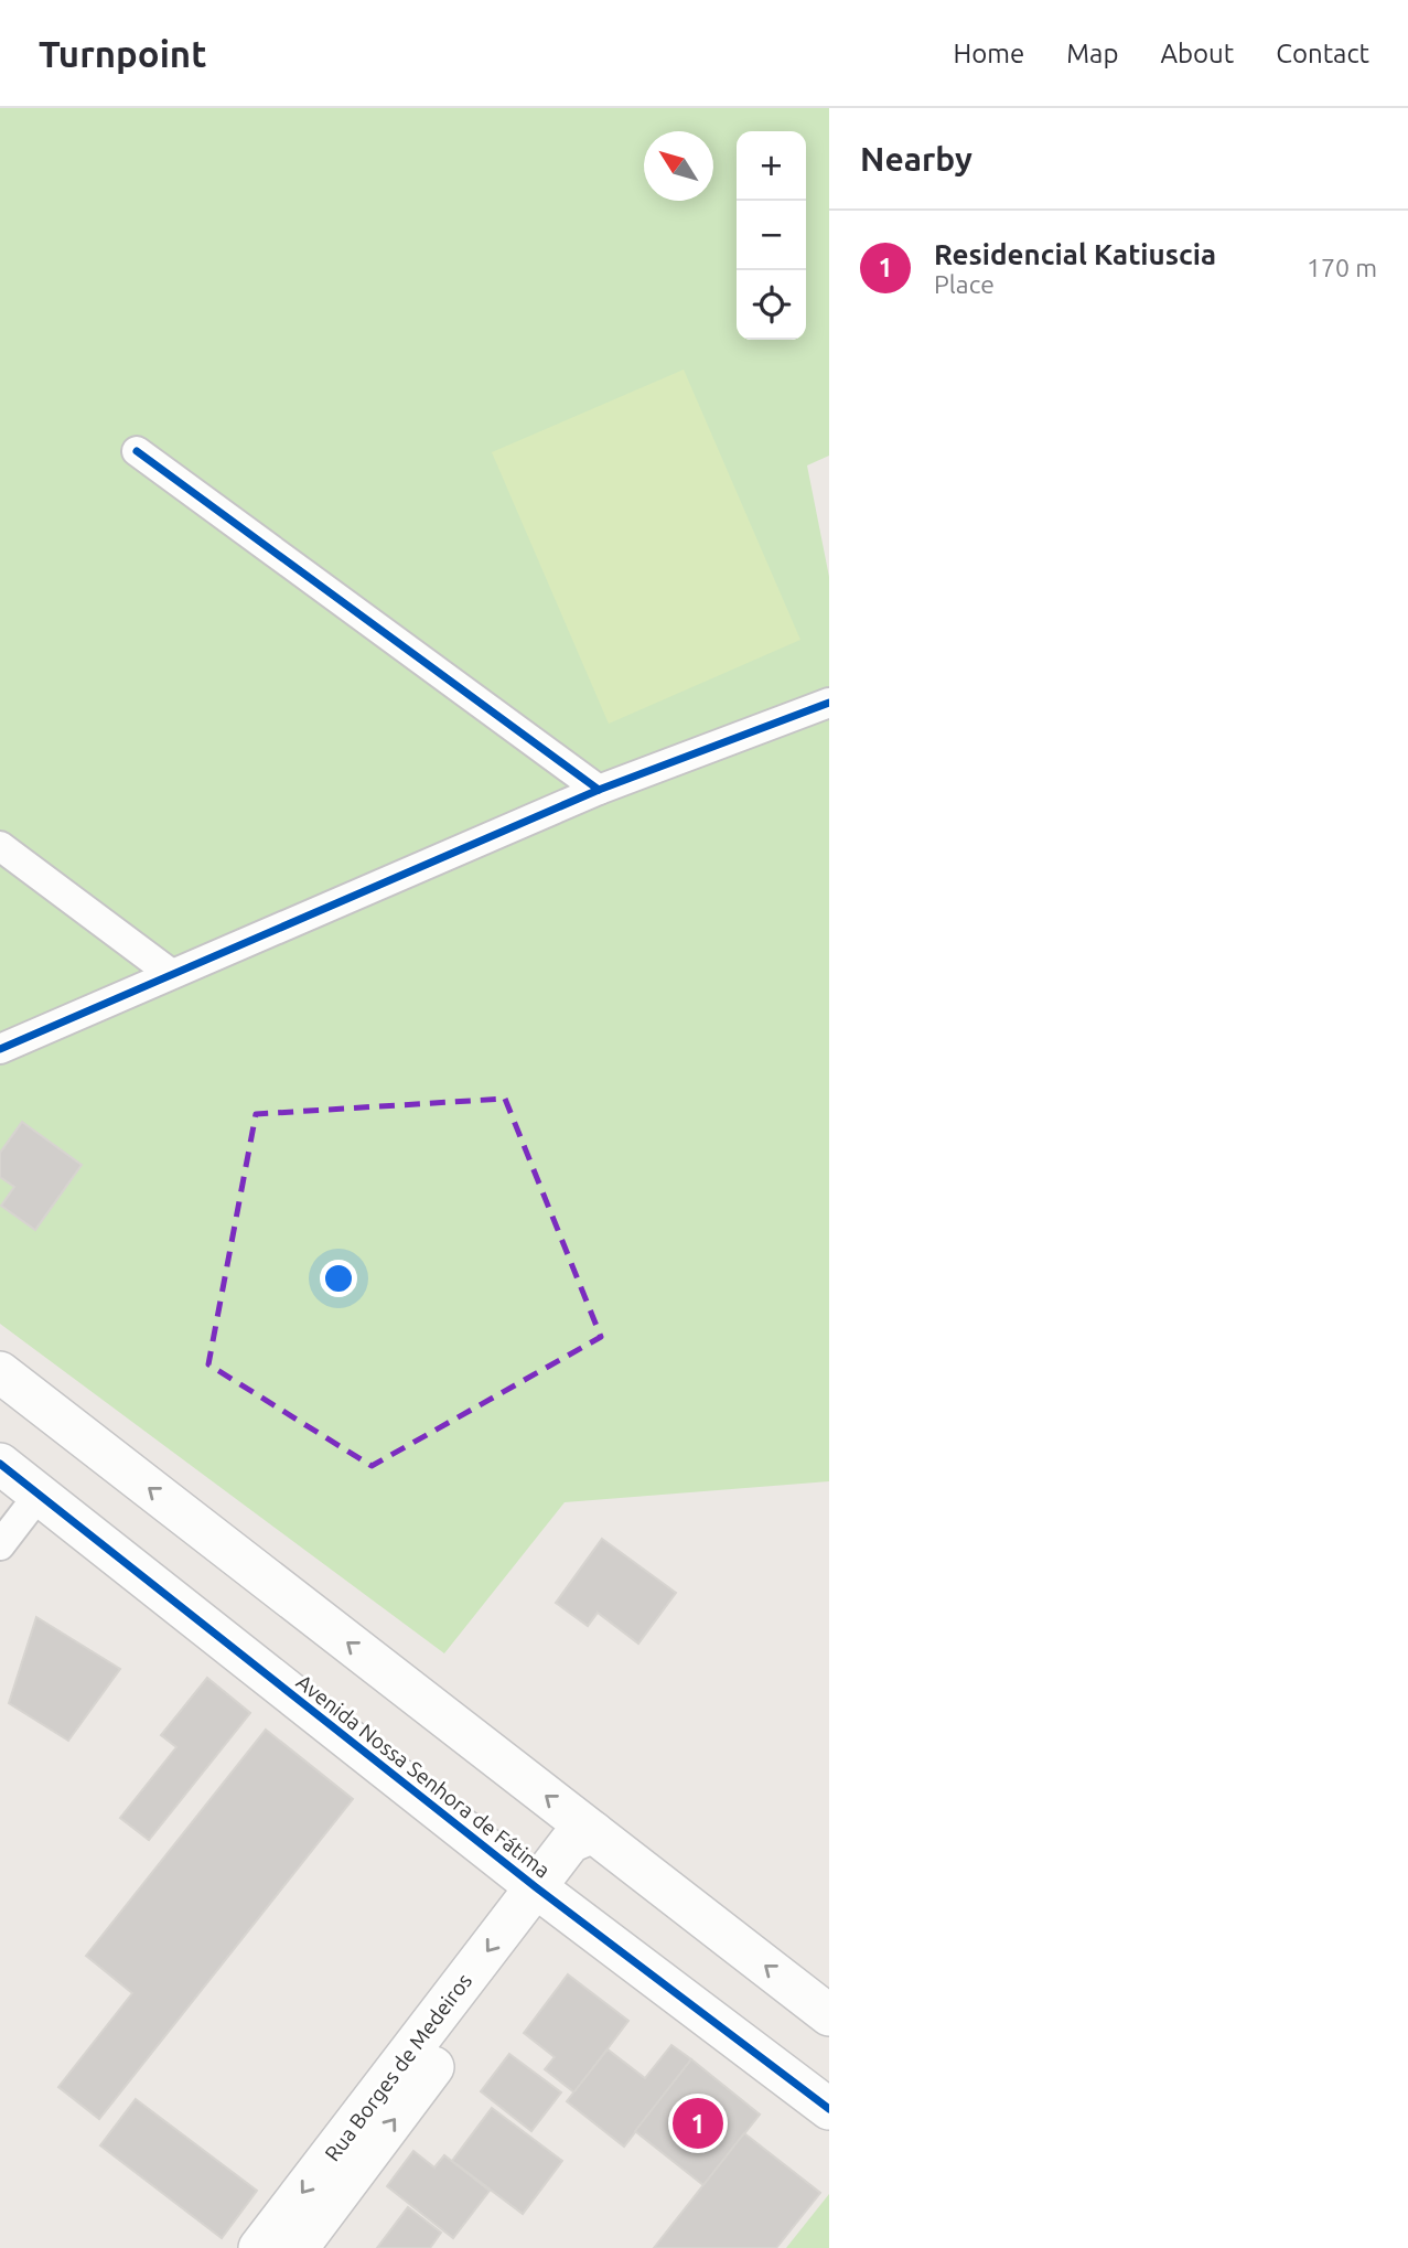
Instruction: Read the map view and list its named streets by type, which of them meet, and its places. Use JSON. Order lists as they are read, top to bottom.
{
  "streets": {
    "street": ["Avenida Nossa Senhora de Fátima", "Rua Borges de Medeiros"]
  },
  "crossings": [
    ["Avenida Nossa Senhora de Fátima", "Rua Borges de Medeiros"]
  ],
  "north": "top left",
  "page": {
    "header": "Turnpoint",
    "nav": [
      "Home",
      "Map",
      "About",
      "Contact"
    ],
    "heading": "Nearby",
    "map_buttons": ["+", "−"],
    "list": [
      {
        "mark": "1",
        "name": "Residencial Katiuscia",
        "note": "Place",
        "value": "170 m"
      }
    ],
    "pins": "1"
  }
}
